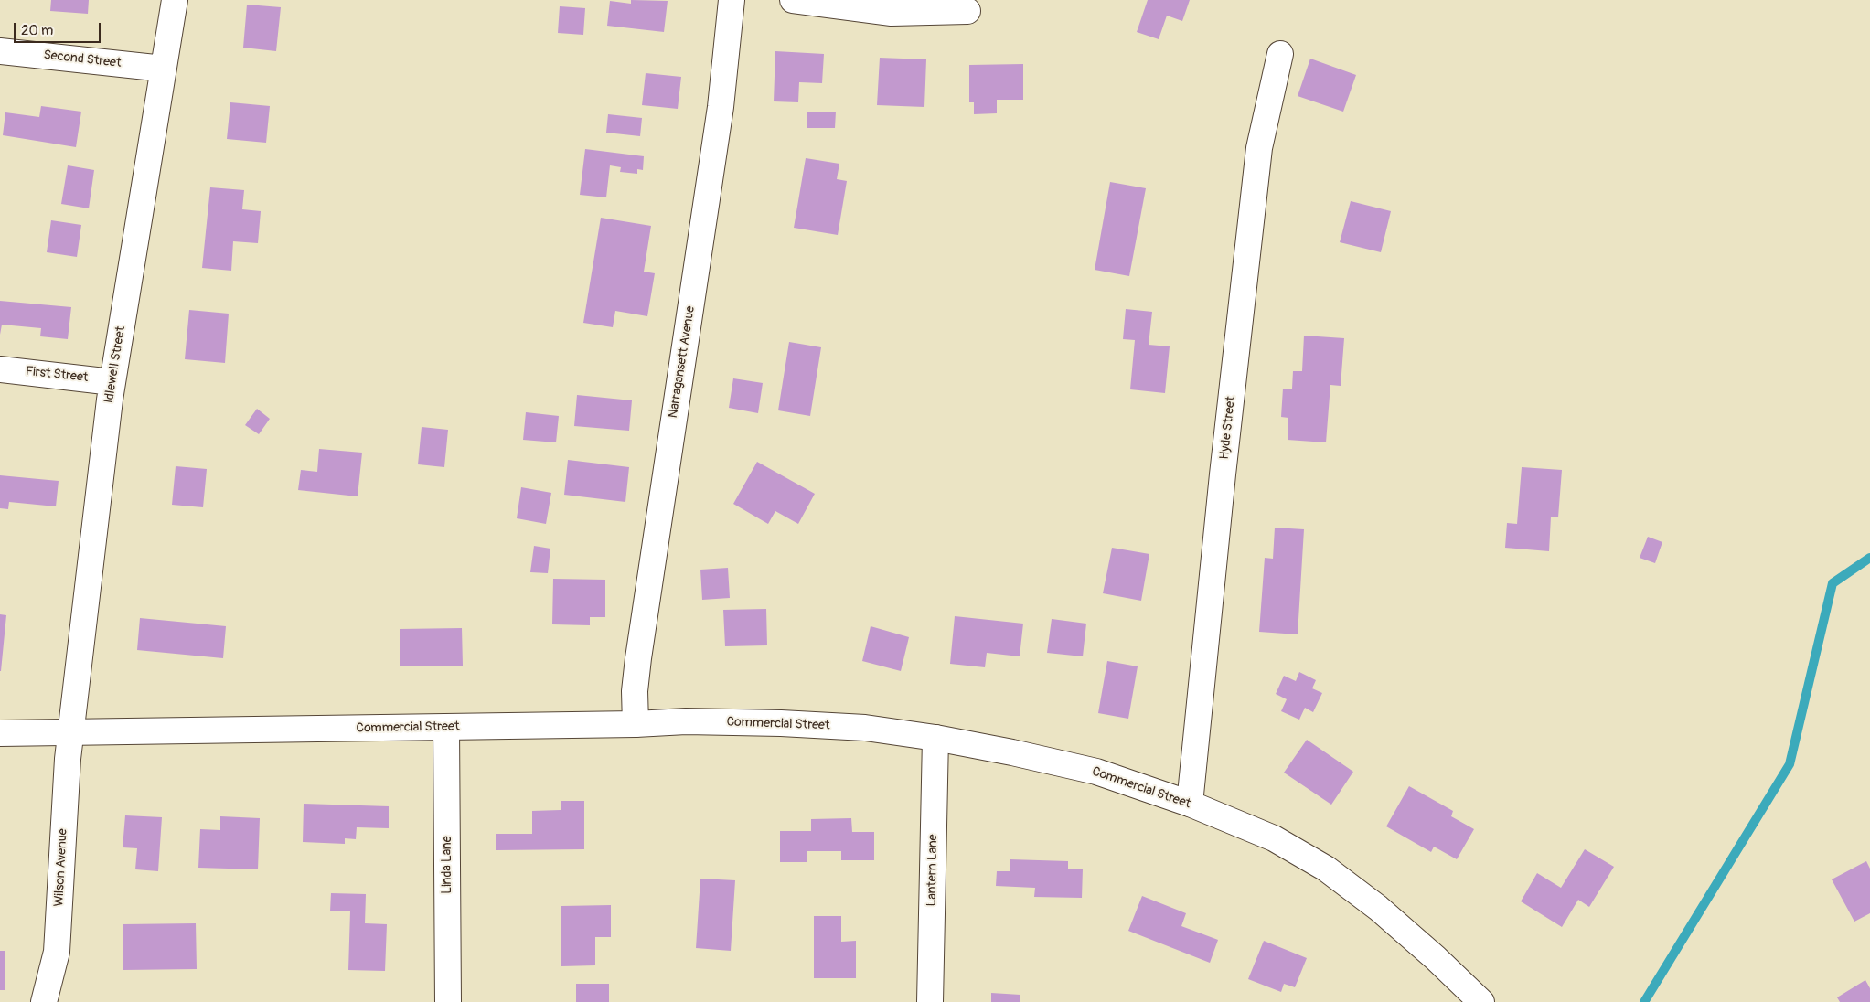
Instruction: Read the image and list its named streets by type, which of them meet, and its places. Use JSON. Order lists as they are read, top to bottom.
{
  "streets": {
    "street": [
      "Second Street",
      "Narragansett Avenue",
      "Idlewell Street",
      "First Street",
      "Hyde Street",
      "Commercial Street",
      "Linda Lane",
      "Wilson Avenue",
      "Lantern Lane"
    ]
  },
  "crossings": [
    ["Second Street", "Idlewell Street"],
    ["Narragansett Avenue", "Commercial Street"],
    ["Idlewell Street", "First Street"],
    ["Idlewell Street", "Commercial Street"],
    ["Idlewell Street", "Wilson Avenue"],
    ["Hyde Street", "Commercial Street"],
    ["Commercial Street", "Linda Lane"],
    ["Commercial Street", "Wilson Avenue"],
    ["Commercial Street", "Lantern Lane"]
  ],
  "scale_bar": "20 m"
}
